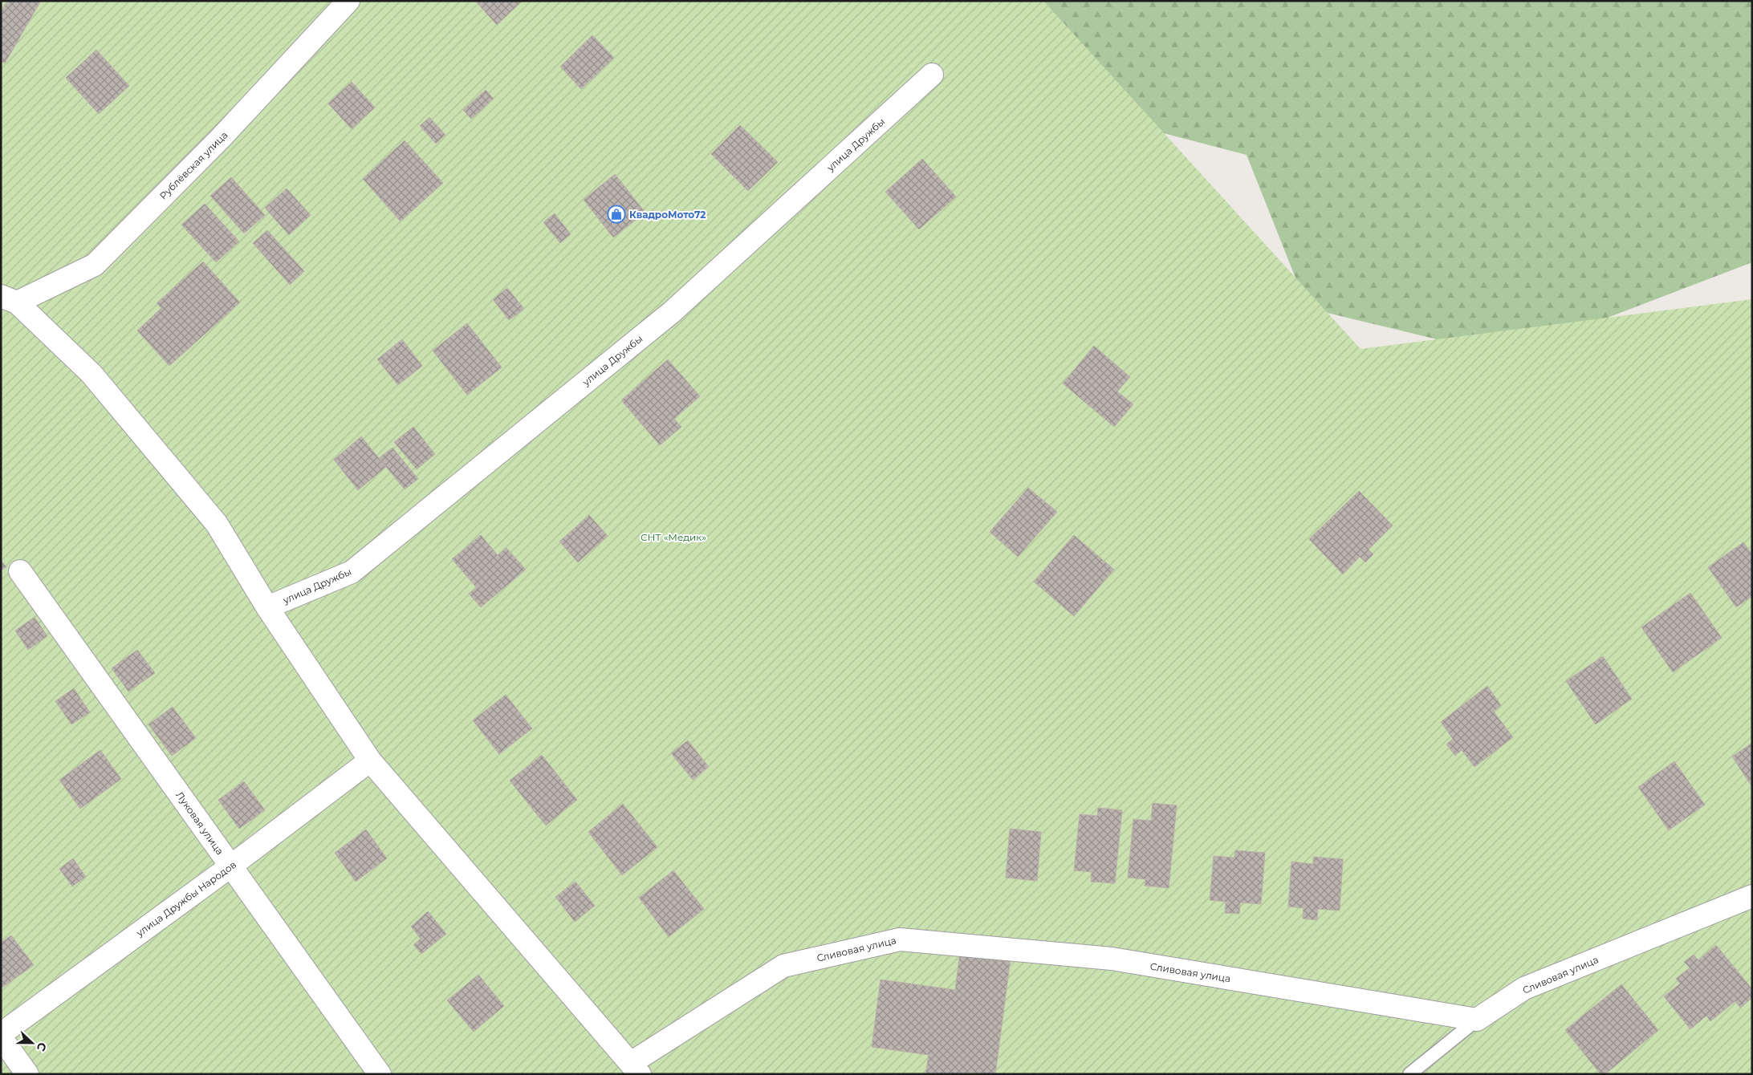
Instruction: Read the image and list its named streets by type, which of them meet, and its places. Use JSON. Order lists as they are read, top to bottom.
{
  "streets": {
    "street": [
      "улица Дружбы",
      "Рублёвская улица",
      "Луковая улица",
      "улица Дружбы Народов",
      "Сливовая улица"
    ]
  },
  "crossings": [
    ["Луковая улица", "улица Дружбы Народов"]
  ],
  "parks": ["СНТ «Медик»"],
  "places": {
    "shop": ["КвадроМото72"]
  },
  "north": "right"
}
